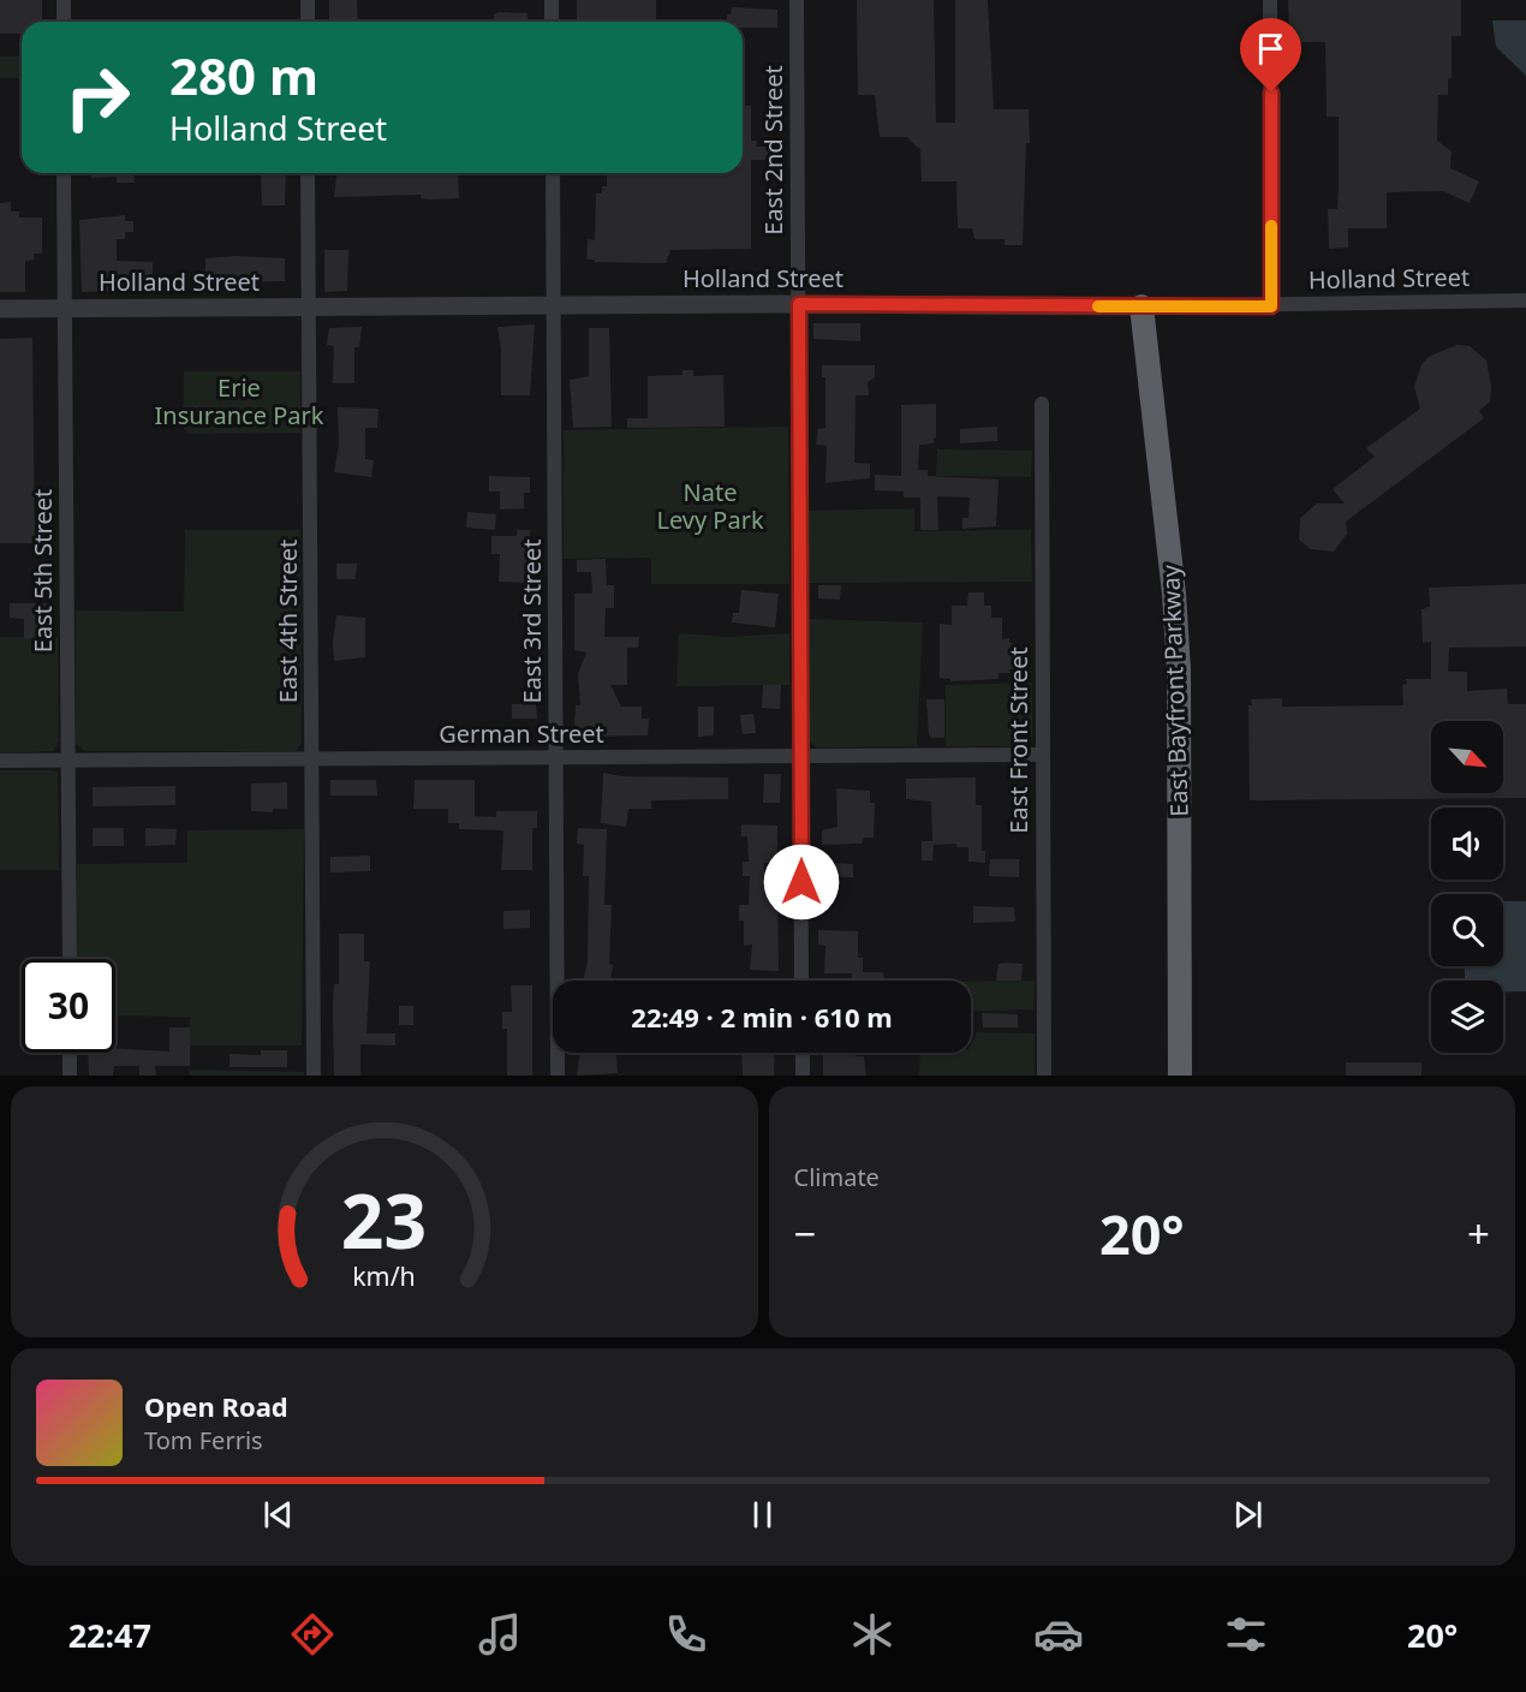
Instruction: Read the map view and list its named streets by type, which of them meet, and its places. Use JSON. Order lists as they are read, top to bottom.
{
  "streets": {
    "highway": ["East Bayfront Parkway"],
    "street": [
      "East 2nd Street",
      "Holland Street",
      "East 5th Street",
      "East 4th Street",
      "East 3rd Street",
      "German Street",
      "East Front Street"
    ]
  },
  "crossings": [
    ["East 2nd Street", "Holland Street"],
    ["East 2nd Street", "German Street"],
    ["Holland Street", "East 5th Street"],
    ["Holland Street", "East 4th Street"],
    ["Holland Street", "East 3rd Street"],
    ["Holland Street", "East Bayfront Parkway"],
    ["East 5th Street", "German Street"],
    ["East 4th Street", "German Street"],
    ["East 3rd Street", "German Street"],
    ["German Street", "East Front Street"]
  ],
  "parks": ["Erie Insurance Park", "Nate Levy Park"],
  "north": "bottom right",
  "page": {
    "turn": ["280 m", "Holland Street"],
    "limit": "30",
    "trip": "22:49 · 2 min · 610 m",
    "tile": "Climate",
    "heat": ["−", "20°", "+"],
    "song": ["Open Road", "Tom Ferris"],
    "tabs": ["22:47", "20°"],
    "gauge": ["23", "km/h"]
  }
}
